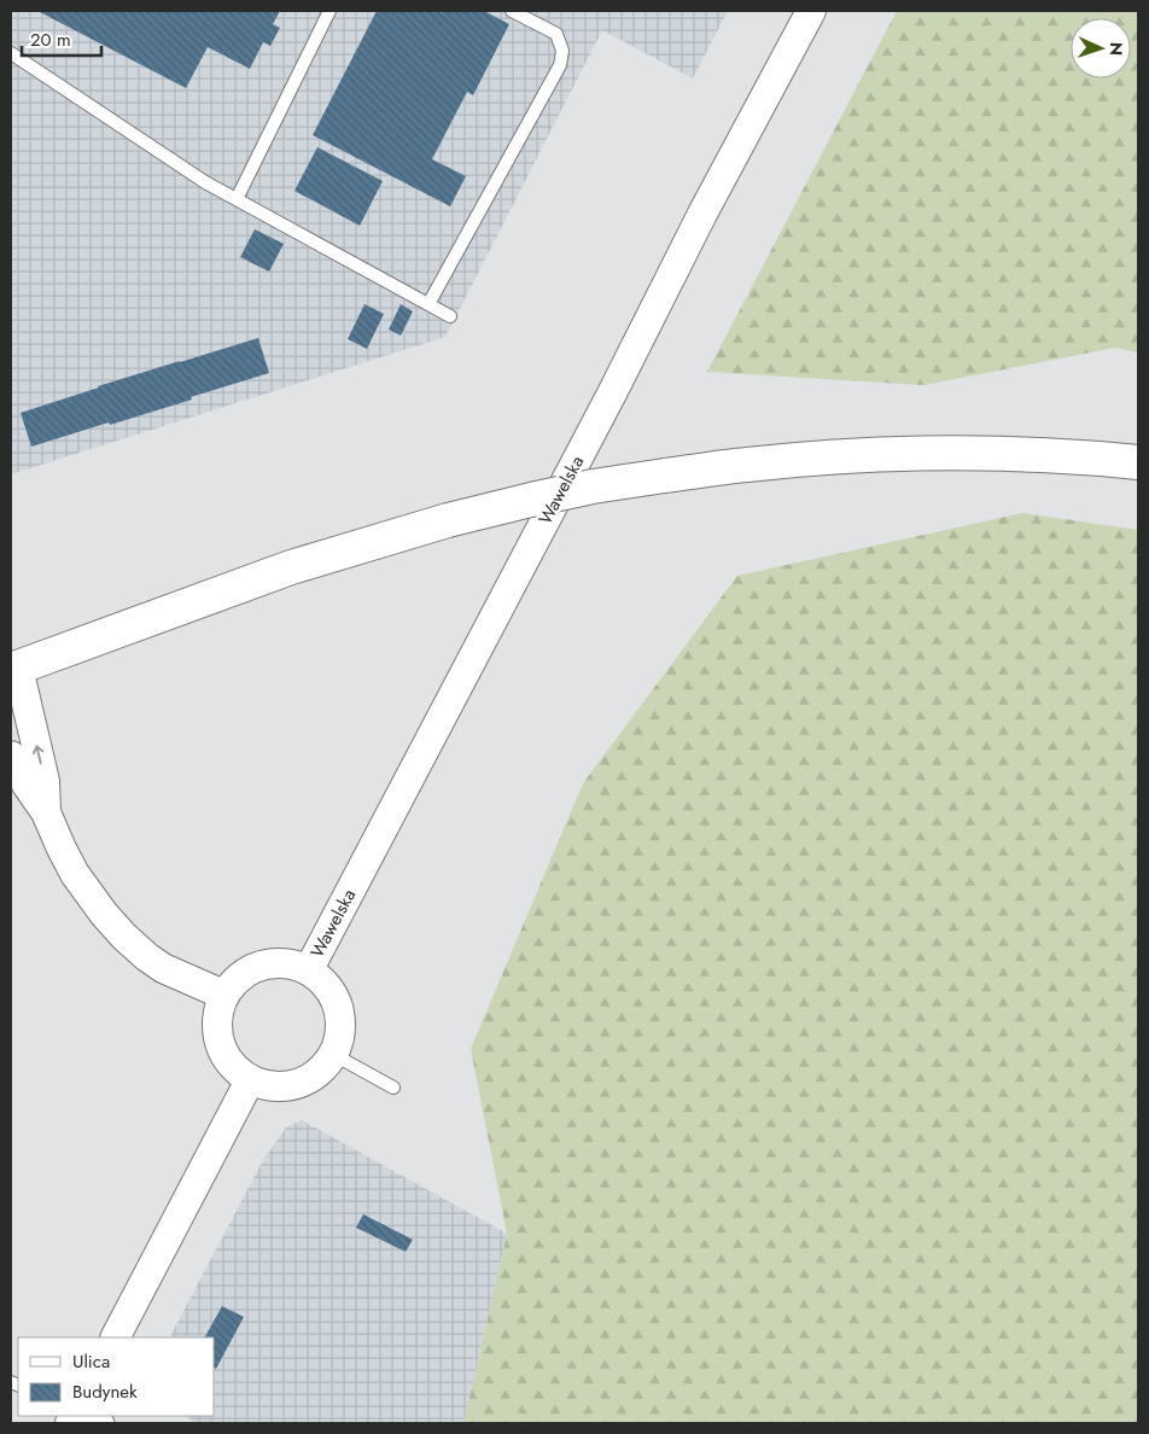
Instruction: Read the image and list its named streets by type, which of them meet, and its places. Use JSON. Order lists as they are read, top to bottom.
{
  "streets": {
    "street": ["Wawelska"]
  },
  "legend": ["Ulica", "Budynek"],
  "scale_bar": "20 m",
  "north": "right"
}
